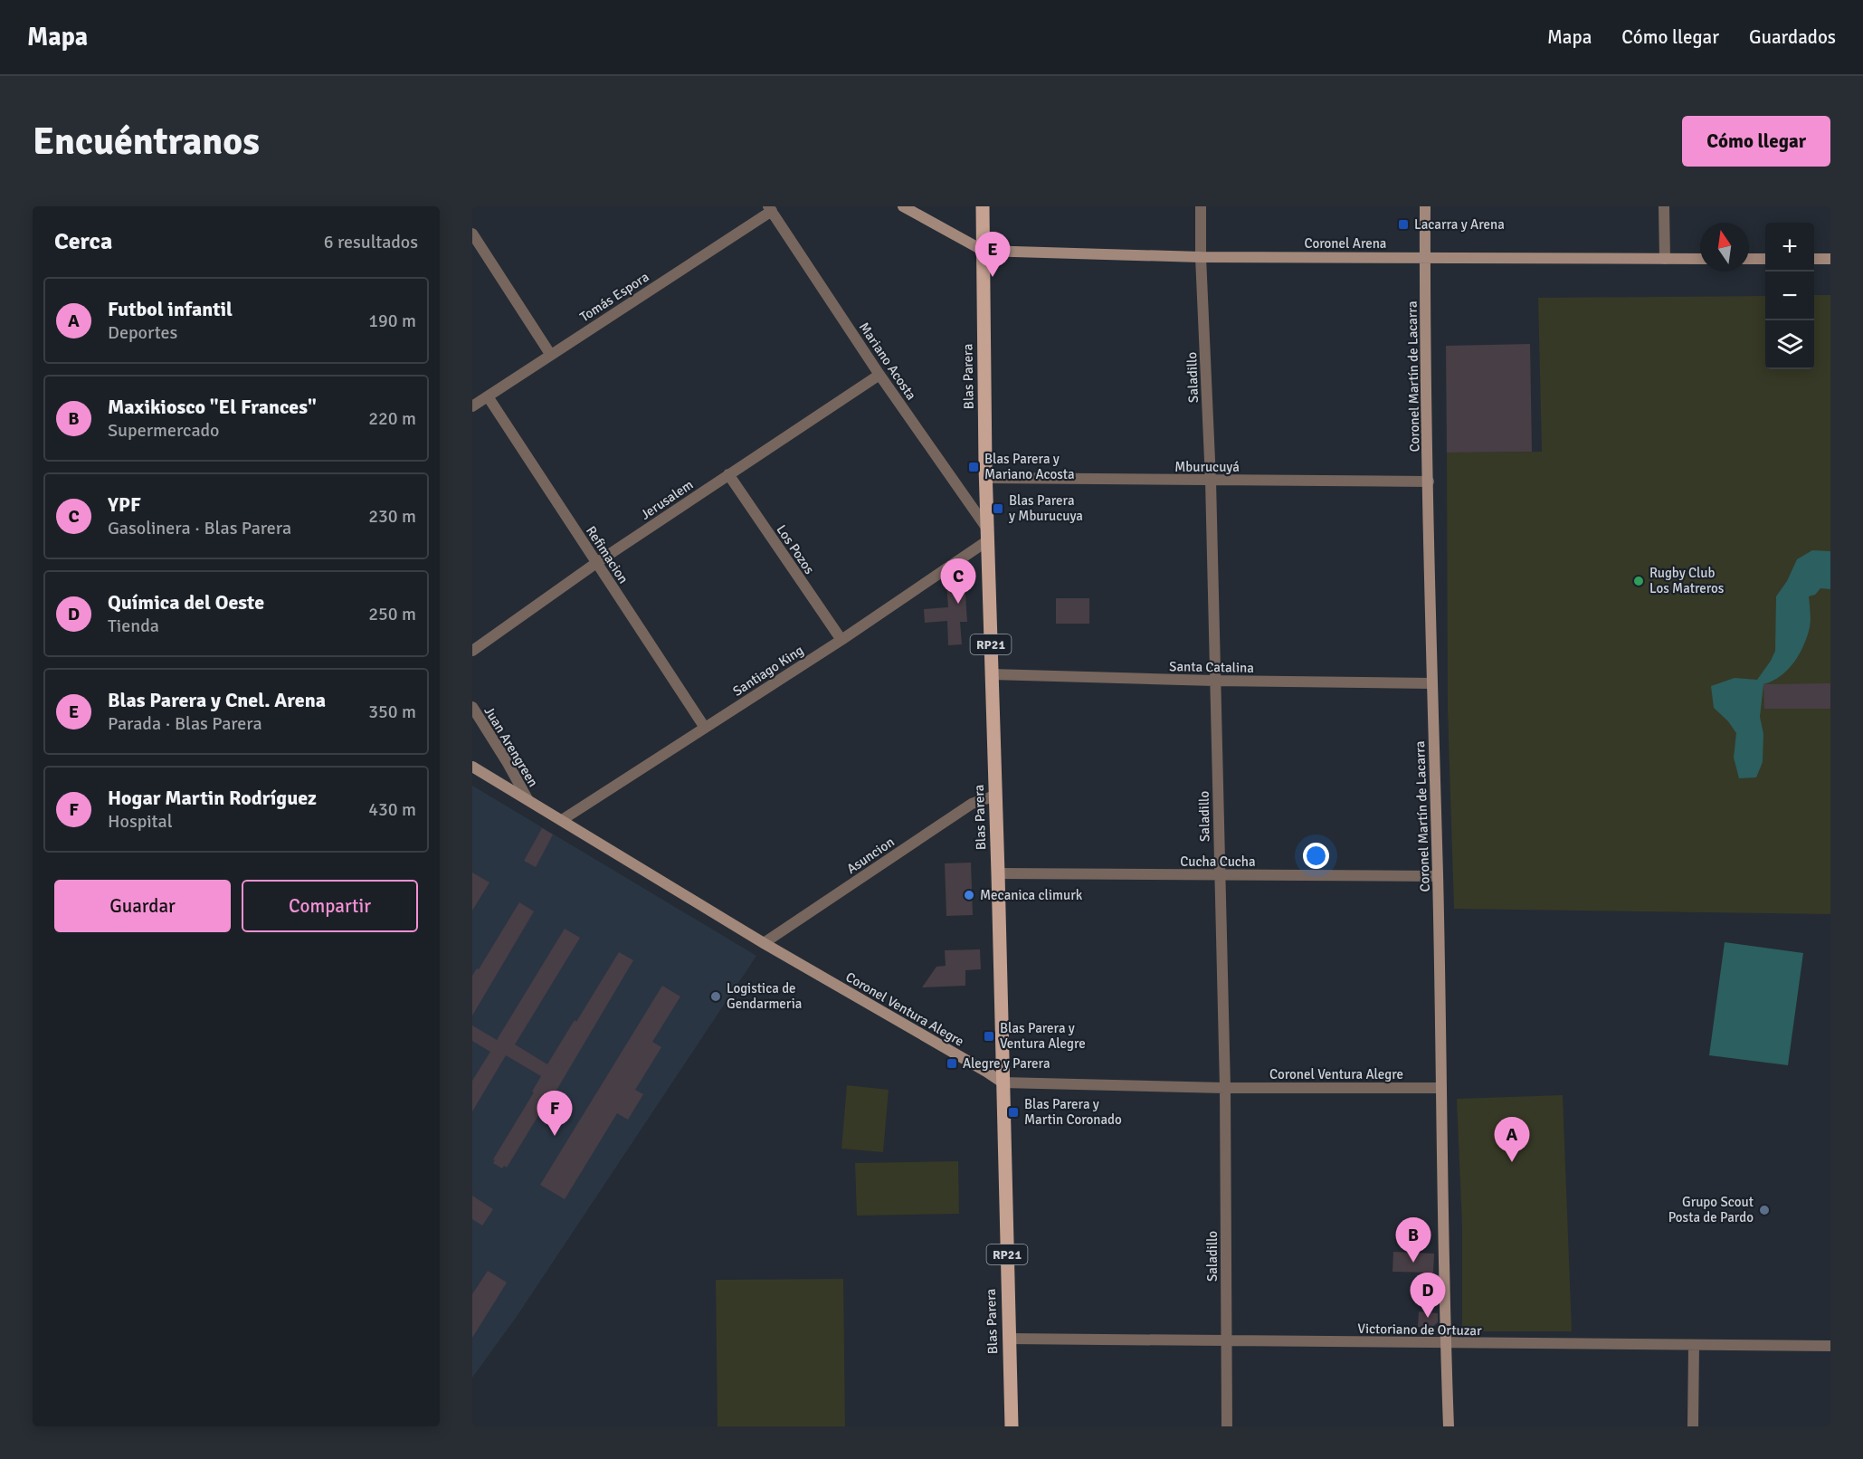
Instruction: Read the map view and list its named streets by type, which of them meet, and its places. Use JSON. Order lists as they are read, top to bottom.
{
  "streets": {
    "main road": ["Blas Parera", "RP21"],
    "street": [
      "Coronel Arena",
      "Tomás Espora",
      "Mariano Acosta",
      "Coronel Martín de Lacarra",
      "Saladillo",
      "Mburucuyá",
      "Jerusalem",
      "Los Pozos",
      "Refimacion",
      "Santa Catalina",
      "Santiago King",
      "Juan Arengreen",
      "Asuncion",
      "Cucha Cucha",
      "Coronel Ventura Alegre",
      "Victoriano de Ortuzar"
    ]
  },
  "crossings": [
    ["Coronel Arena", "Blas Parera"],
    ["Coronel Arena", "Coronel Martín de Lacarra"],
    ["Coronel Arena", "Saladillo"],
    ["Tomás Espora", "Mariano Acosta"],
    ["Tomás Espora", "Refimacion"],
    ["Mariano Acosta", "Blas Parera"],
    ["Mariano Acosta", "Jerusalem"],
    ["Mariano Acosta", "Santiago King"],
    ["Blas Parera", "Mburucuyá"],
    ["Blas Parera", "Santa Catalina"],
    ["Blas Parera", "Santiago King"],
    ["Blas Parera", "Asuncion"],
    ["Blas Parera", "Cucha Cucha"],
    ["Blas Parera", "Coronel Ventura Alegre"],
    ["Blas Parera", "Victoriano de Ortuzar"],
    ["Coronel Martín de Lacarra", "Mburucuyá"],
    ["Coronel Martín de Lacarra", "Santa Catalina"],
    ["Coronel Martín de Lacarra", "Cucha Cucha"],
    ["Coronel Martín de Lacarra", "Coronel Ventura Alegre"],
    ["Coronel Martín de Lacarra", "Victoriano de Ortuzar"],
    ["Saladillo", "Mburucuyá"],
    ["Saladillo", "Santa Catalina"],
    ["Saladillo", "Cucha Cucha"],
    ["Saladillo", "Coronel Ventura Alegre"],
    ["Saladillo", "Victoriano de Ortuzar"],
    ["Jerusalem", "Los Pozos"],
    ["Jerusalem", "Refimacion"],
    ["Los Pozos", "Santiago King"],
    ["Refimacion", "Santiago King"],
    ["Santiago King", "Coronel Ventura Alegre"],
    ["Juan Arengreen", "Coronel Ventura Alegre"],
    ["Asuncion", "Coronel Ventura Alegre"]
  ],
  "places": {
    "transit": [
      "Lacarra y Arena",
      "Blas Parera y Mariano Acosta",
      "Blas Parera y Mburucuya",
      "Blas Parera y Ventura Alegre",
      "Alegre y Parera",
      "Blas Parera y Martin Coronado"
    ],
    "other": [
      "Rugby Club Los Matreros",
      "Mecanica climurk",
      "Logistica de Gendarmeria",
      "Grupo Scout Posta de Pardo"
    ]
  },
  "north": "top",
  "page": {
    "header": "Mapa",
    "nav": ["Mapa", "Cómo llegar", "Guardados"],
    "buttons": [
      "Cómo llegar",
      ["Guardar", "Compartir"]
    ],
    "title": "Encuéntranos",
    "heading": ["Cerca", "6 resultados"],
    "map_buttons": ["+", "−"],
    "pins": [
      "E",
      "C",
      "F",
      "A",
      "B",
      "D"
    ],
    "list": [
      {
        "mark": "A",
        "name": "Futbol infantil",
        "note": "Deportes",
        "value": "190 m"
      },
      {
        "mark": "B",
        "name": "Maxikiosco \"El Frances\"",
        "note": "Supermercado",
        "value": "220 m"
      },
      {
        "mark": "C",
        "name": "YPF",
        "note": "Gasolinera · Blas Parera",
        "value": "230 m"
      },
      {
        "mark": "D",
        "name": "Química del Oeste",
        "note": "Tienda",
        "value": "250 m"
      },
      {
        "mark": "E",
        "name": "Blas Parera y Cnel. Arena",
        "note": "Parada · Blas Parera",
        "value": "350 m"
      },
      {
        "mark": "F",
        "name": "Hogar Martin Rodríguez",
        "note": "Hospital",
        "value": "430 m"
      }
    ]
  }
}
